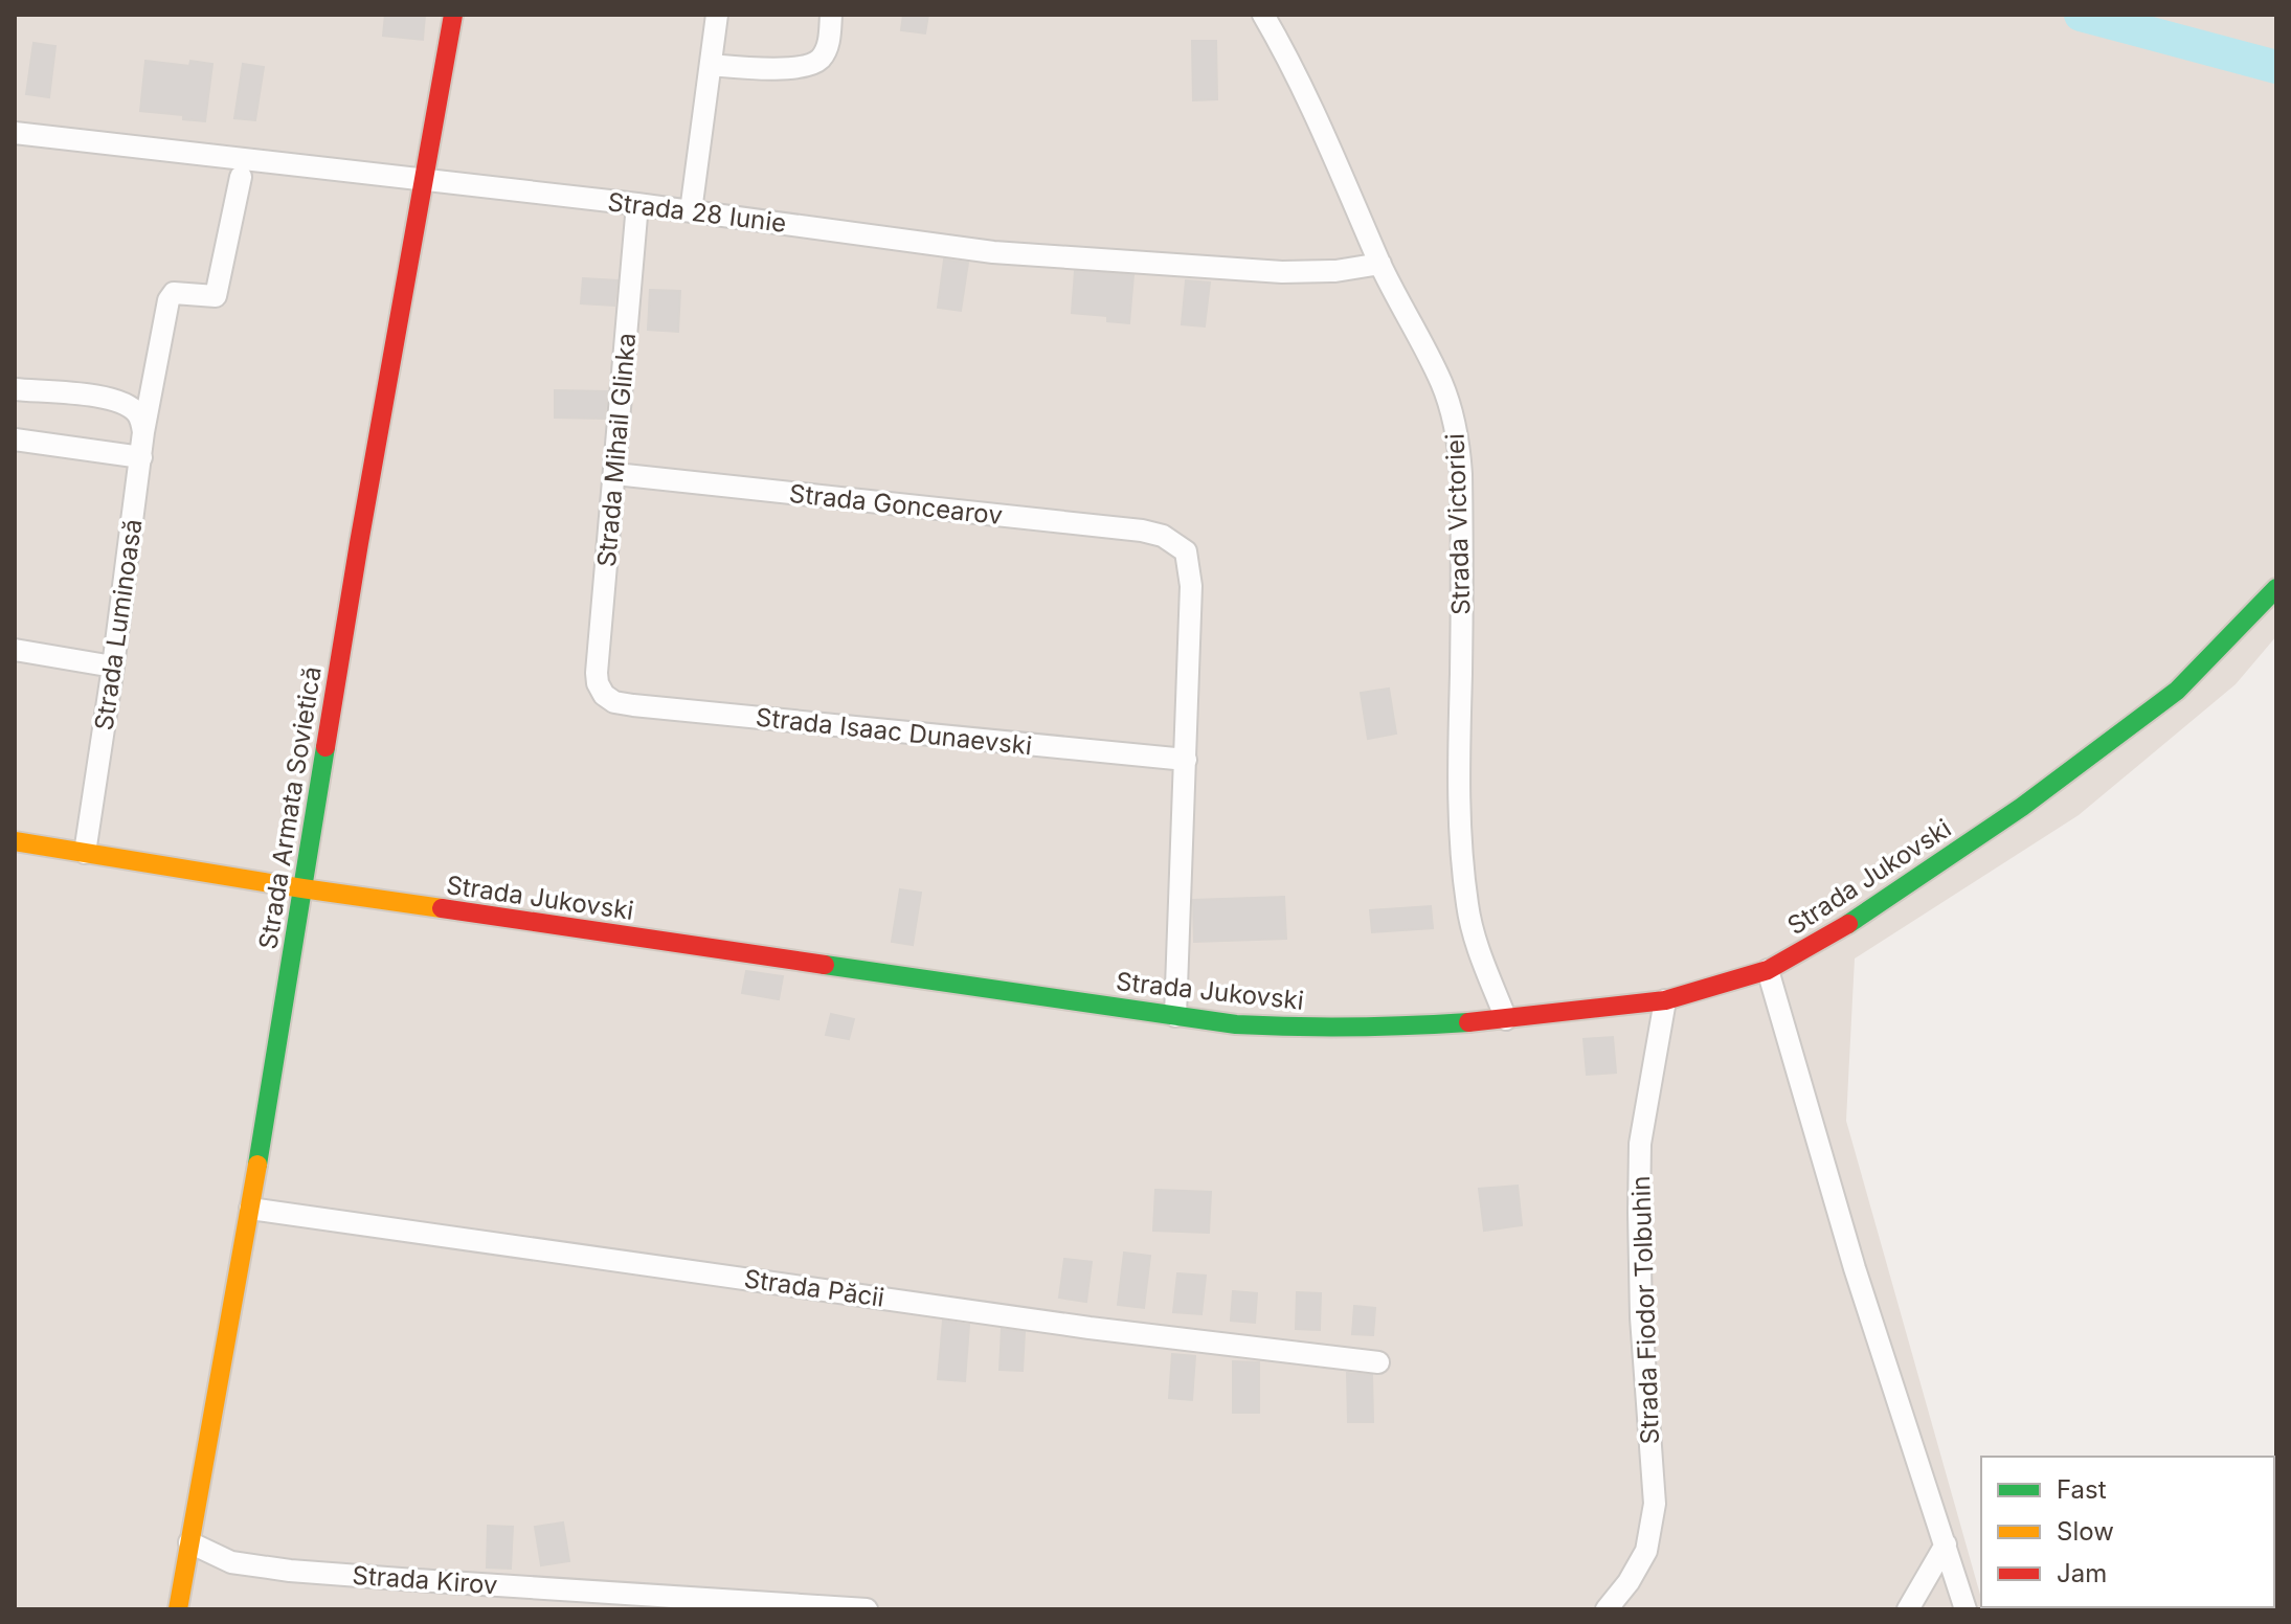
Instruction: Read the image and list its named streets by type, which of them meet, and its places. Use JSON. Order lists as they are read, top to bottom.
{
  "streets": {
    "main road": ["Strada Armata Sovietică", "Strada Jukovski"],
    "street": [
      "Strada 28 Iunie",
      "Strada Mihail Glinka",
      "Strada Goncearov",
      "Strada Victoriei",
      "Strada Luminoasă",
      "Strada Isaac Dunaevski",
      "Strada Păcii",
      "Strada Fiodor Tolbuhin",
      "Strada Kirov"
    ]
  },
  "crossings": [
    ["Strada 28 Iunie", "Strada Mihail Glinka"],
    ["Strada 28 Iunie", "Strada Victoriei"],
    ["Strada 28 Iunie", "Strada Armata Sovietică"],
    ["Strada Mihail Glinka", "Strada Goncearov"],
    ["Strada Mihail Glinka", "Strada Isaac Dunaevski"],
    ["Strada Goncearov", "Strada Isaac Dunaevski"],
    ["Strada Victoriei", "Strada Jukovski"],
    ["Strada Luminoasă", "Strada Jukovski"],
    ["Strada Armata Sovietică", "Strada Jukovski"],
    ["Strada Armata Sovietică", "Strada Păcii"],
    ["Strada Armata Sovietică", "Strada Kirov"],
    ["Strada Jukovski", "Strada Fiodor Tolbuhin"]
  ],
  "legend": ["Fast", "Slow", "Jam"]
}
